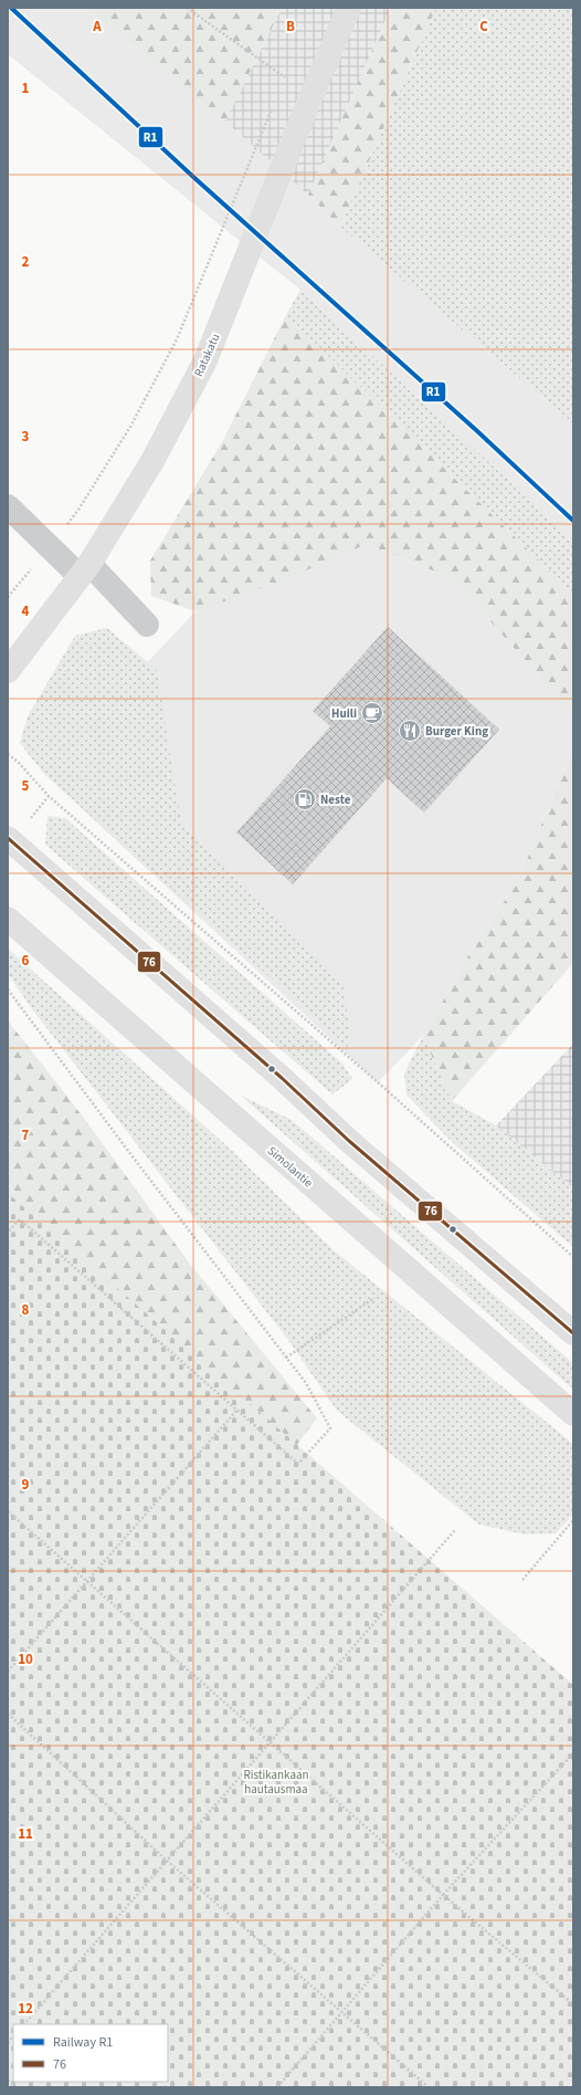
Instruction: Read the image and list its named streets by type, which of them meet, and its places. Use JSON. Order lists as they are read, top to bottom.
{
  "streets": {
    "main road": ["Ratakatu", "Simolantie"]
  },
  "parks": ["Ristikankaan hautausmaa"],
  "places": {
    "cafe": ["Huili"],
    "restaurant": ["Burger King"],
    "fuel station": ["Neste"]
  },
  "lines": ["rail line R1", "transit line 76"],
  "legend": ["Railway R1", "76"],
  "grid": {
    "columns": ["A", "B", "C"],
    "rows": [
      "1",
      "2",
      "3",
      "4",
      "5",
      "6",
      "7",
      "8",
      "9",
      "10",
      "11",
      "12"
    ]
  }
}
